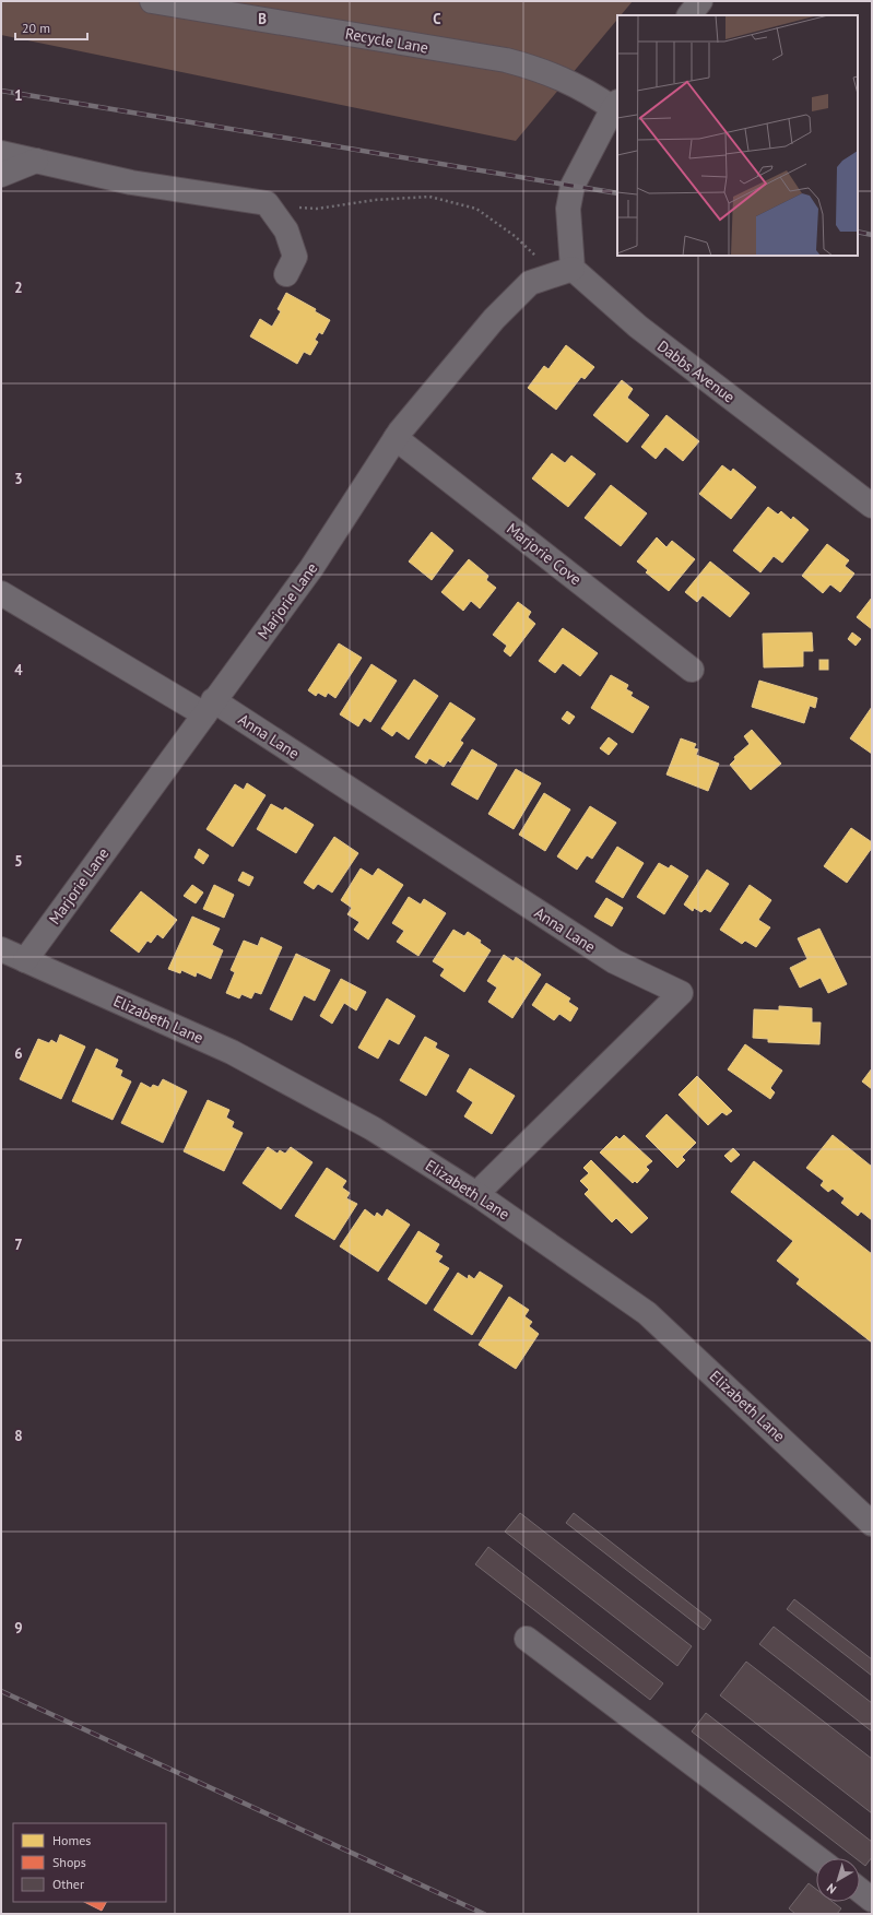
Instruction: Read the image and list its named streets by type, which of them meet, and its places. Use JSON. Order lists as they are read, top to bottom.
{
  "streets": {
    "street": [
      "Recycle Lane",
      "Dabbs Avenue",
      "Marjorie Cove",
      "Marjorie Lane",
      "Anna Lane",
      "Elizabeth Lane"
    ]
  },
  "crossings": [
    ["Dabbs Avenue", "Marjorie Lane"],
    ["Marjorie Cove", "Marjorie Lane"],
    ["Marjorie Lane", "Anna Lane"],
    ["Marjorie Lane", "Elizabeth Lane"],
    ["Anna Lane", "Elizabeth Lane"]
  ],
  "legend": ["Homes", "Shops", "Other"],
  "scale_bar": "20 m",
  "north": "bottom left",
  "grid": {
    "columns": ["B", "C"],
    "rows": [
      "1",
      "2",
      "3",
      "4",
      "5",
      "6",
      "7",
      "8",
      "9"
    ]
  }
}
